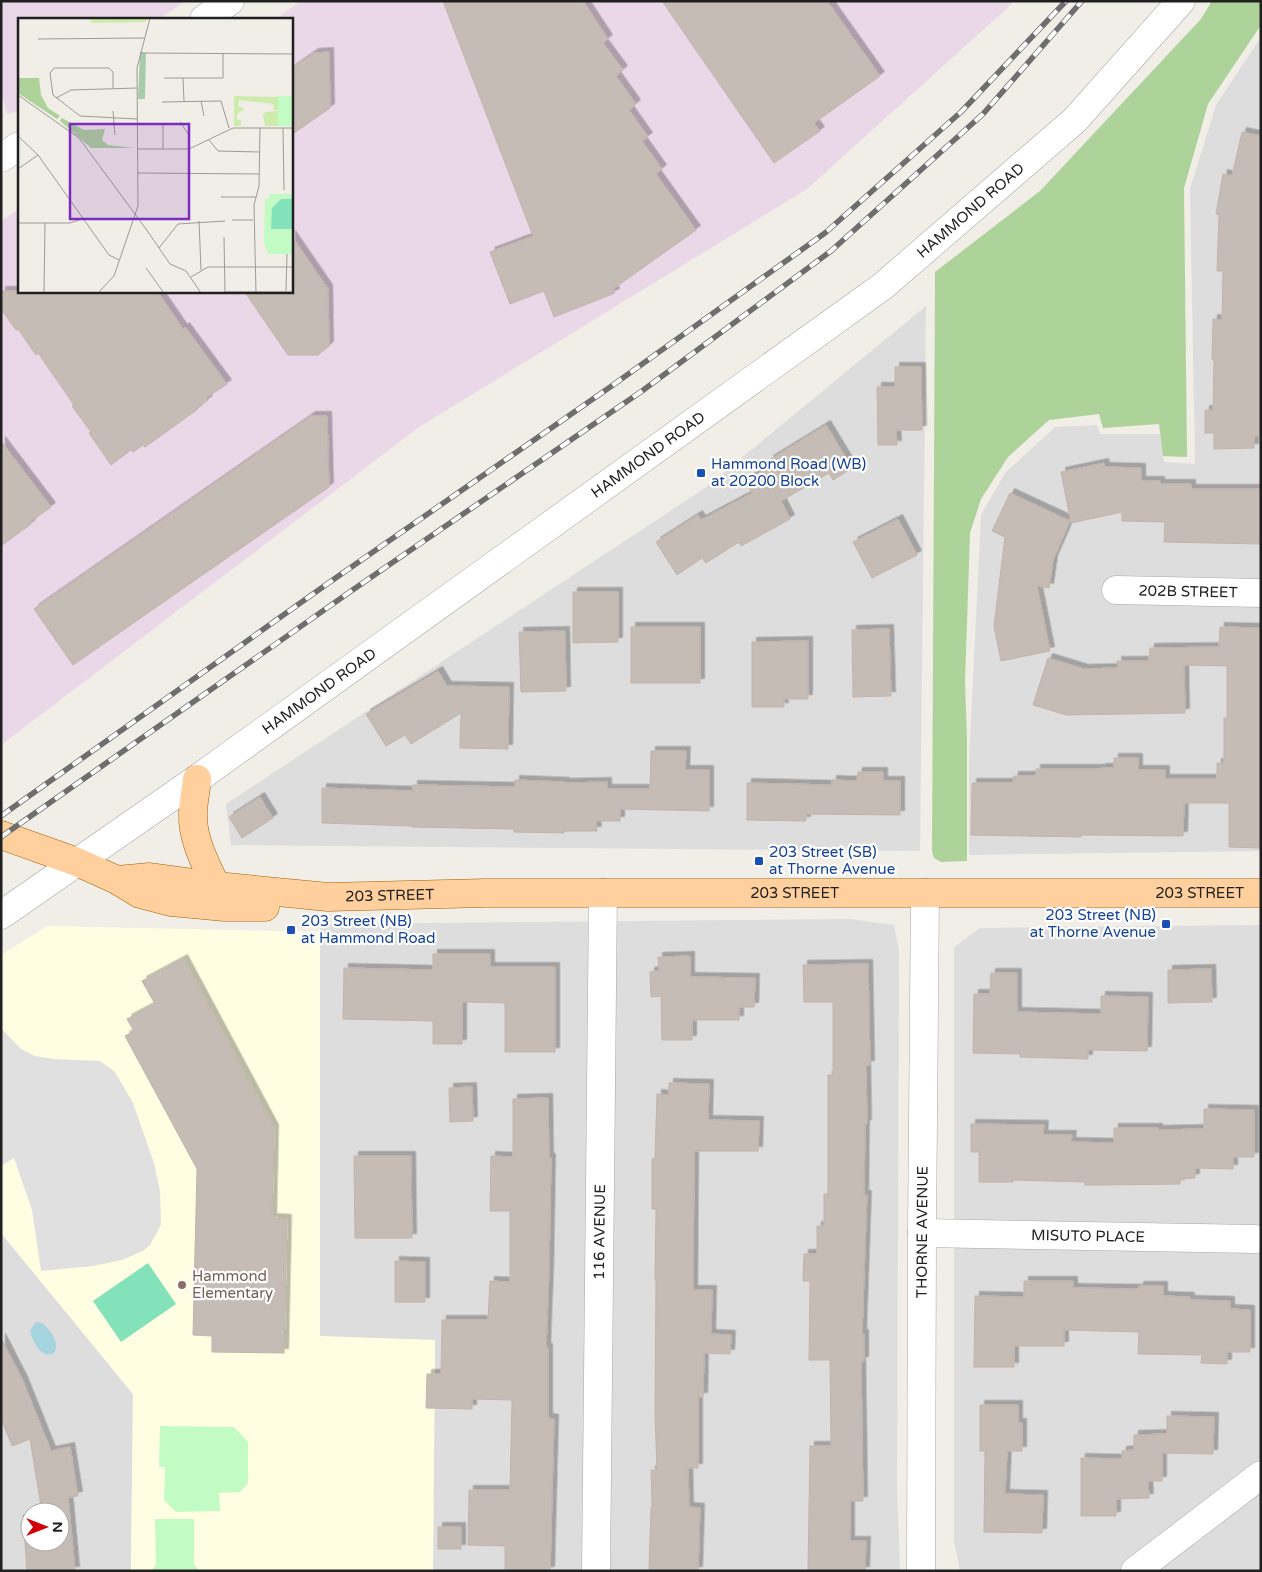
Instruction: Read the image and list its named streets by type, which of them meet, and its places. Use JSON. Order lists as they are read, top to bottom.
{
  "streets": {
    "main road": ["203 STREET"],
    "street": [
      "HAMMOND ROAD",
      "202B STREET",
      "116 AVENUE",
      "THORNE AVENUE",
      "MISUTO PLACE"
    ]
  },
  "crossings": [
    ["HAMMOND ROAD", "203 STREET"],
    ["203 STREET", "116 AVENUE"],
    ["203 STREET", "THORNE AVENUE"],
    ["THORNE AVENUE", "MISUTO PLACE"]
  ],
  "places": {
    "transit": [
      "Hammond Road (WB) at 20200 Block",
      "203 Street (SB) at Thorne Avenue",
      "203 Street (NB) at Thorne Avenue",
      "203 Street (NB) at Hammond Road"
    ],
    "other": ["Hammond Elementary"]
  },
  "north": "right"
}
